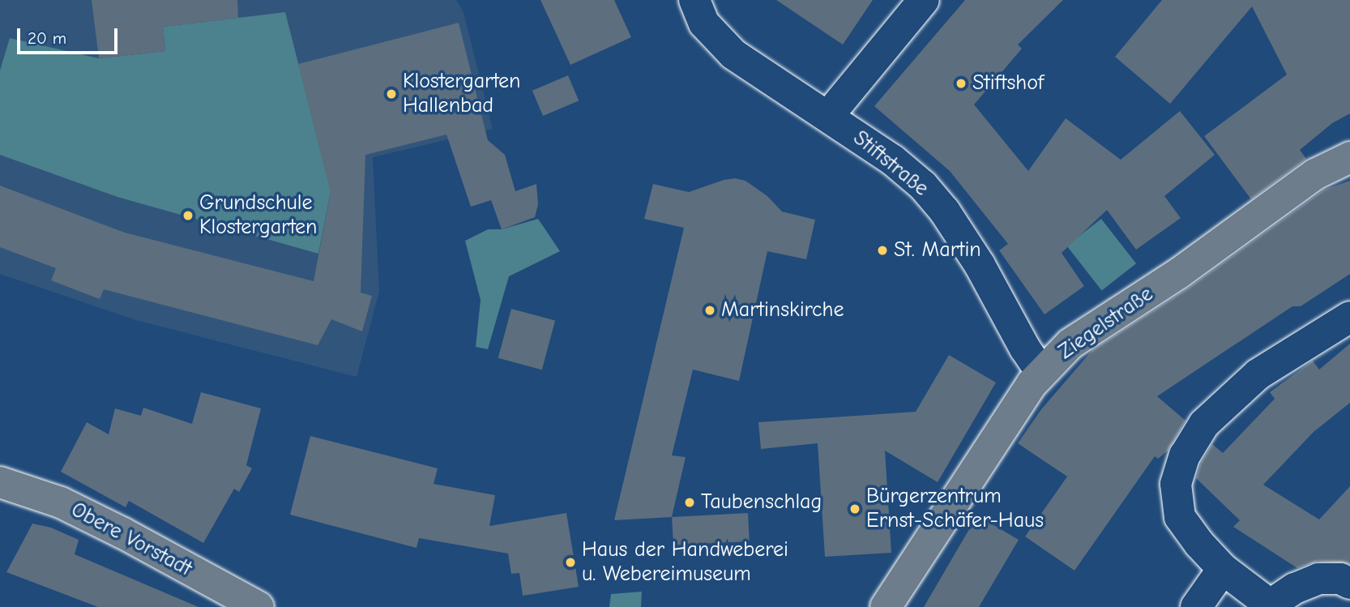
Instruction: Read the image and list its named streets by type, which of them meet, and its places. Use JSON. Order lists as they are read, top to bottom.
{
  "streets": {
    "main road": ["Ziegelstraße", "Obere Vorstadt"],
    "street": ["Stiftstraße"]
  },
  "crossings": [
    ["Stiftstraße", "Ziegelstraße"]
  ],
  "places": [
    "Stiftshof",
    "Klostergarten Hallenbad",
    "Grundschule Klostergarten",
    "St. Martin",
    "Martinskirche",
    "Taubenschlag",
    "Bürgerzentrum Ernst-Schäfer-Haus",
    "Haus der Handweberei u. Webereimuseum"
  ],
  "scale_bar": "20 m"
}
